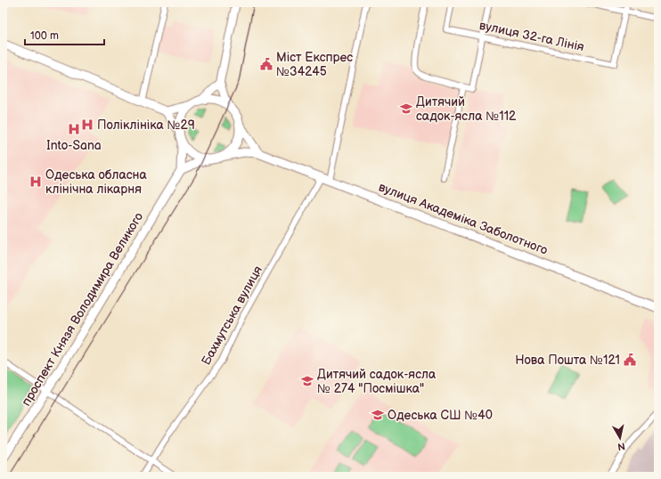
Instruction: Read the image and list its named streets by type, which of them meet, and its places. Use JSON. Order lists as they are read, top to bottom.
{
  "streets": {
    "highway": ["вулиця Академіка Заболотного", "проспект Князя Володимира Великого"],
    "street": ["вулиця 32-га Лінія", "Бахмутська вулиця"]
  },
  "crossings": [
    ["вулиця Академіка Заболотного", "проспект Князя Володимира Великого"],
    ["вулиця Академіка Заболотного", "Бахмутська вулиця"]
  ],
  "places": {
    "public building": ["Міст Експрес №34245", "Нова Пошта №121"],
    "school or university": ["Дитячий садок-ясла №112", "Дитячий садок-ясла № 274 \"Посмішка\"", "Одеська СШ №40"],
    "hospital": ["Поліклініка №29", "Into-Sana", "Одеська обласна клінічна лікарня"]
  },
  "scale_bar": "100 m",
  "north": "bottom"
}
